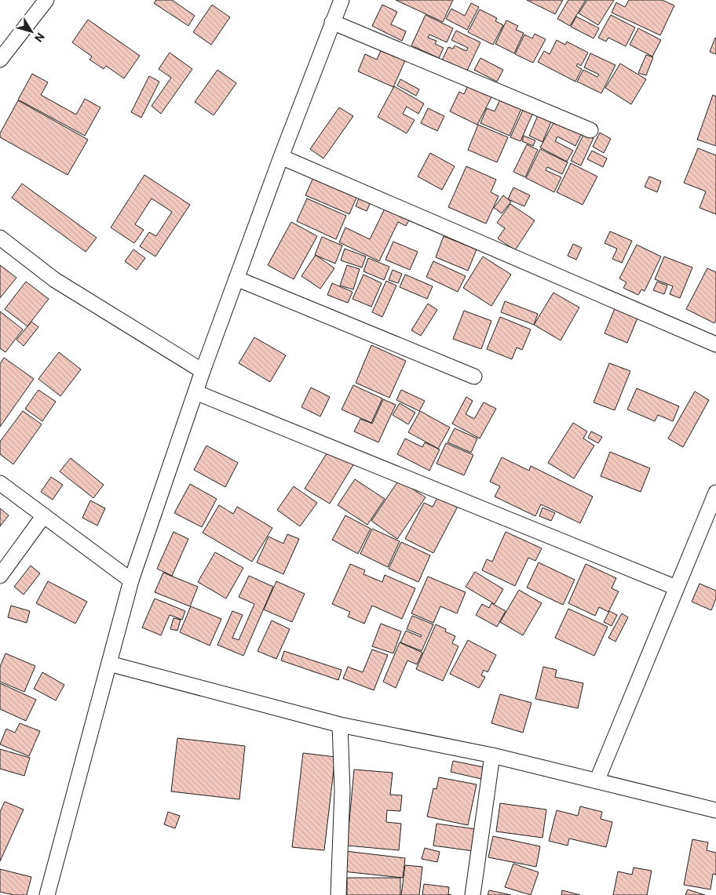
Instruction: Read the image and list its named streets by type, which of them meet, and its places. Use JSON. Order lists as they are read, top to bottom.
{
  "north": "bottom right"
}
